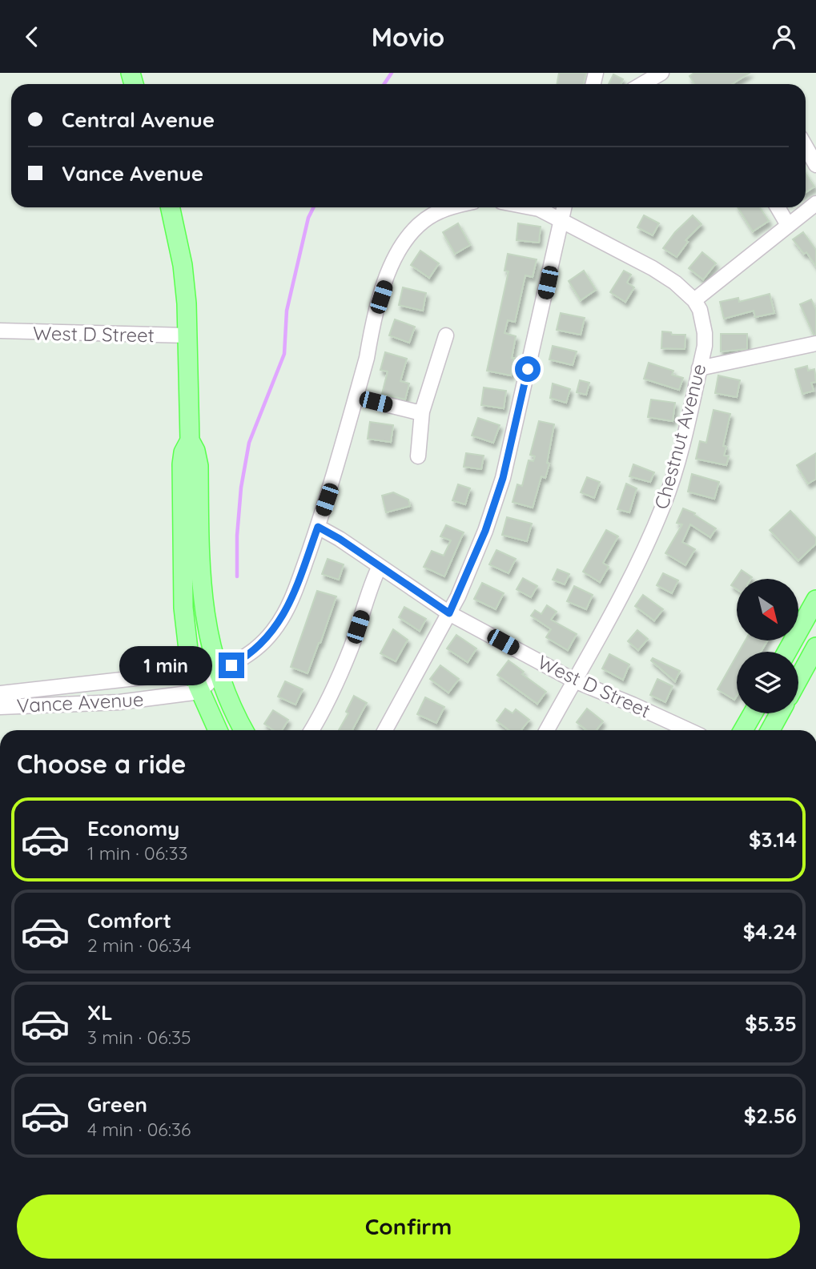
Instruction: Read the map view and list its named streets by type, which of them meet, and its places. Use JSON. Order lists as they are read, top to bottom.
{
  "streets": {
    "street": ["West D Street", "Chestnut Avenue", "Vance Avenue"]
  },
  "crossings": [
    ["West D Street", "Chestnut Avenue"]
  ],
  "north": "bottom right",
  "page": {
    "header": "Movio",
    "banner": ["Central Avenue", "Vance Avenue"],
    "bubble": "1 min",
    "heading": "Choose a ride",
    "list": [
      {
        "name": "Economy",
        "note": "1 min · 06:33",
        "value": "$3.14"
      },
      {
        "name": "Comfort",
        "note": "2 min · 06:34",
        "value": "$4.24"
      },
      {
        "name": "XL",
        "note": "3 min · 06:35",
        "value": "$5.35"
      },
      {
        "name": "Green",
        "note": "4 min · 06:36",
        "value": "$2.56"
      }
    ],
    "buttons": "Confirm"
  }
}
